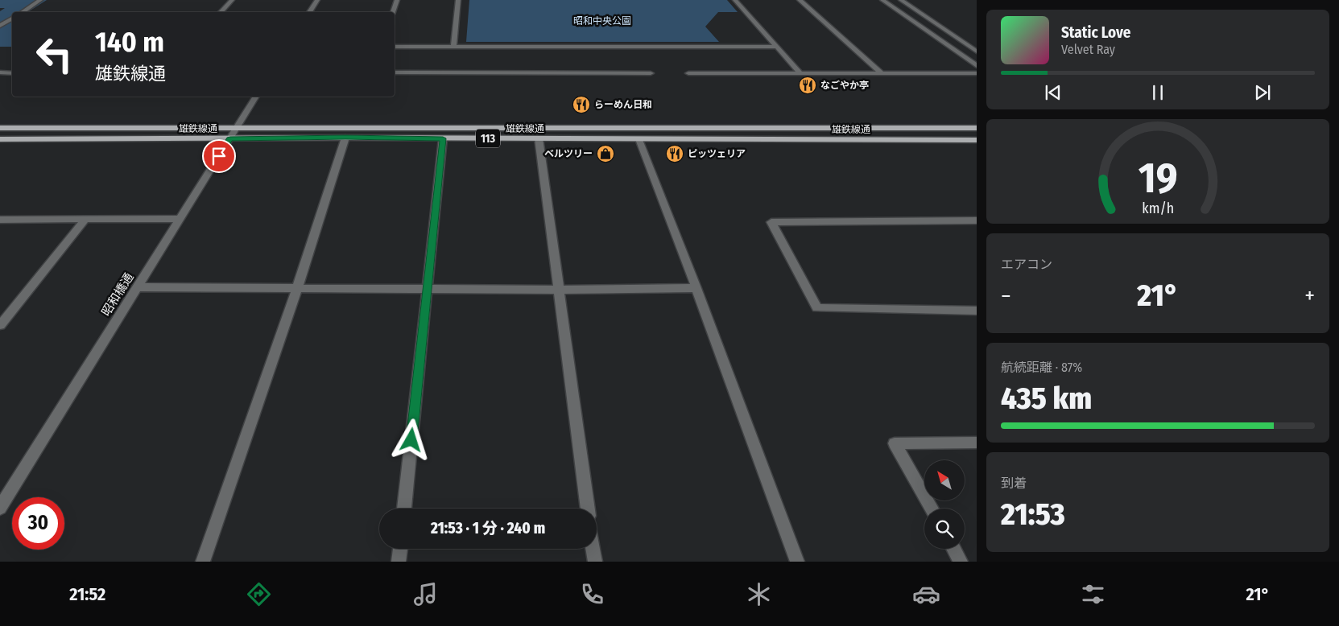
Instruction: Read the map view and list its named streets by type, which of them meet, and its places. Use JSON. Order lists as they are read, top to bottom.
{
  "streets": {
    "main road": ["雄鉄線通", "113"],
    "street": ["昭和橋通"]
  },
  "crossings": [
    ["雄鉄線通", "昭和橋通"]
  ],
  "parks": ["昭和中央公園"],
  "places": {
    "restaurant": ["なごやか亭", "らーめん日和", "ピッツェリア"],
    "shop": ["ベルツリー"]
  },
  "north": "top left",
  "page": {
    "turn": ["140 m", "雄鉄線通"],
    "song": ["Static Love", "Velvet Ray"],
    "tile": [
      "エアコン",
      ["航続距離 · 87%", "435 km"],
      ["到着", "21:53"]
    ],
    "heat": ["−", "21°", "+"],
    "limit": "30",
    "trip": "21:53 · 1 分 · 240 m",
    "tabs": ["21:52", "21°"],
    "gauge": ["19", "km/h"]
  }
}
